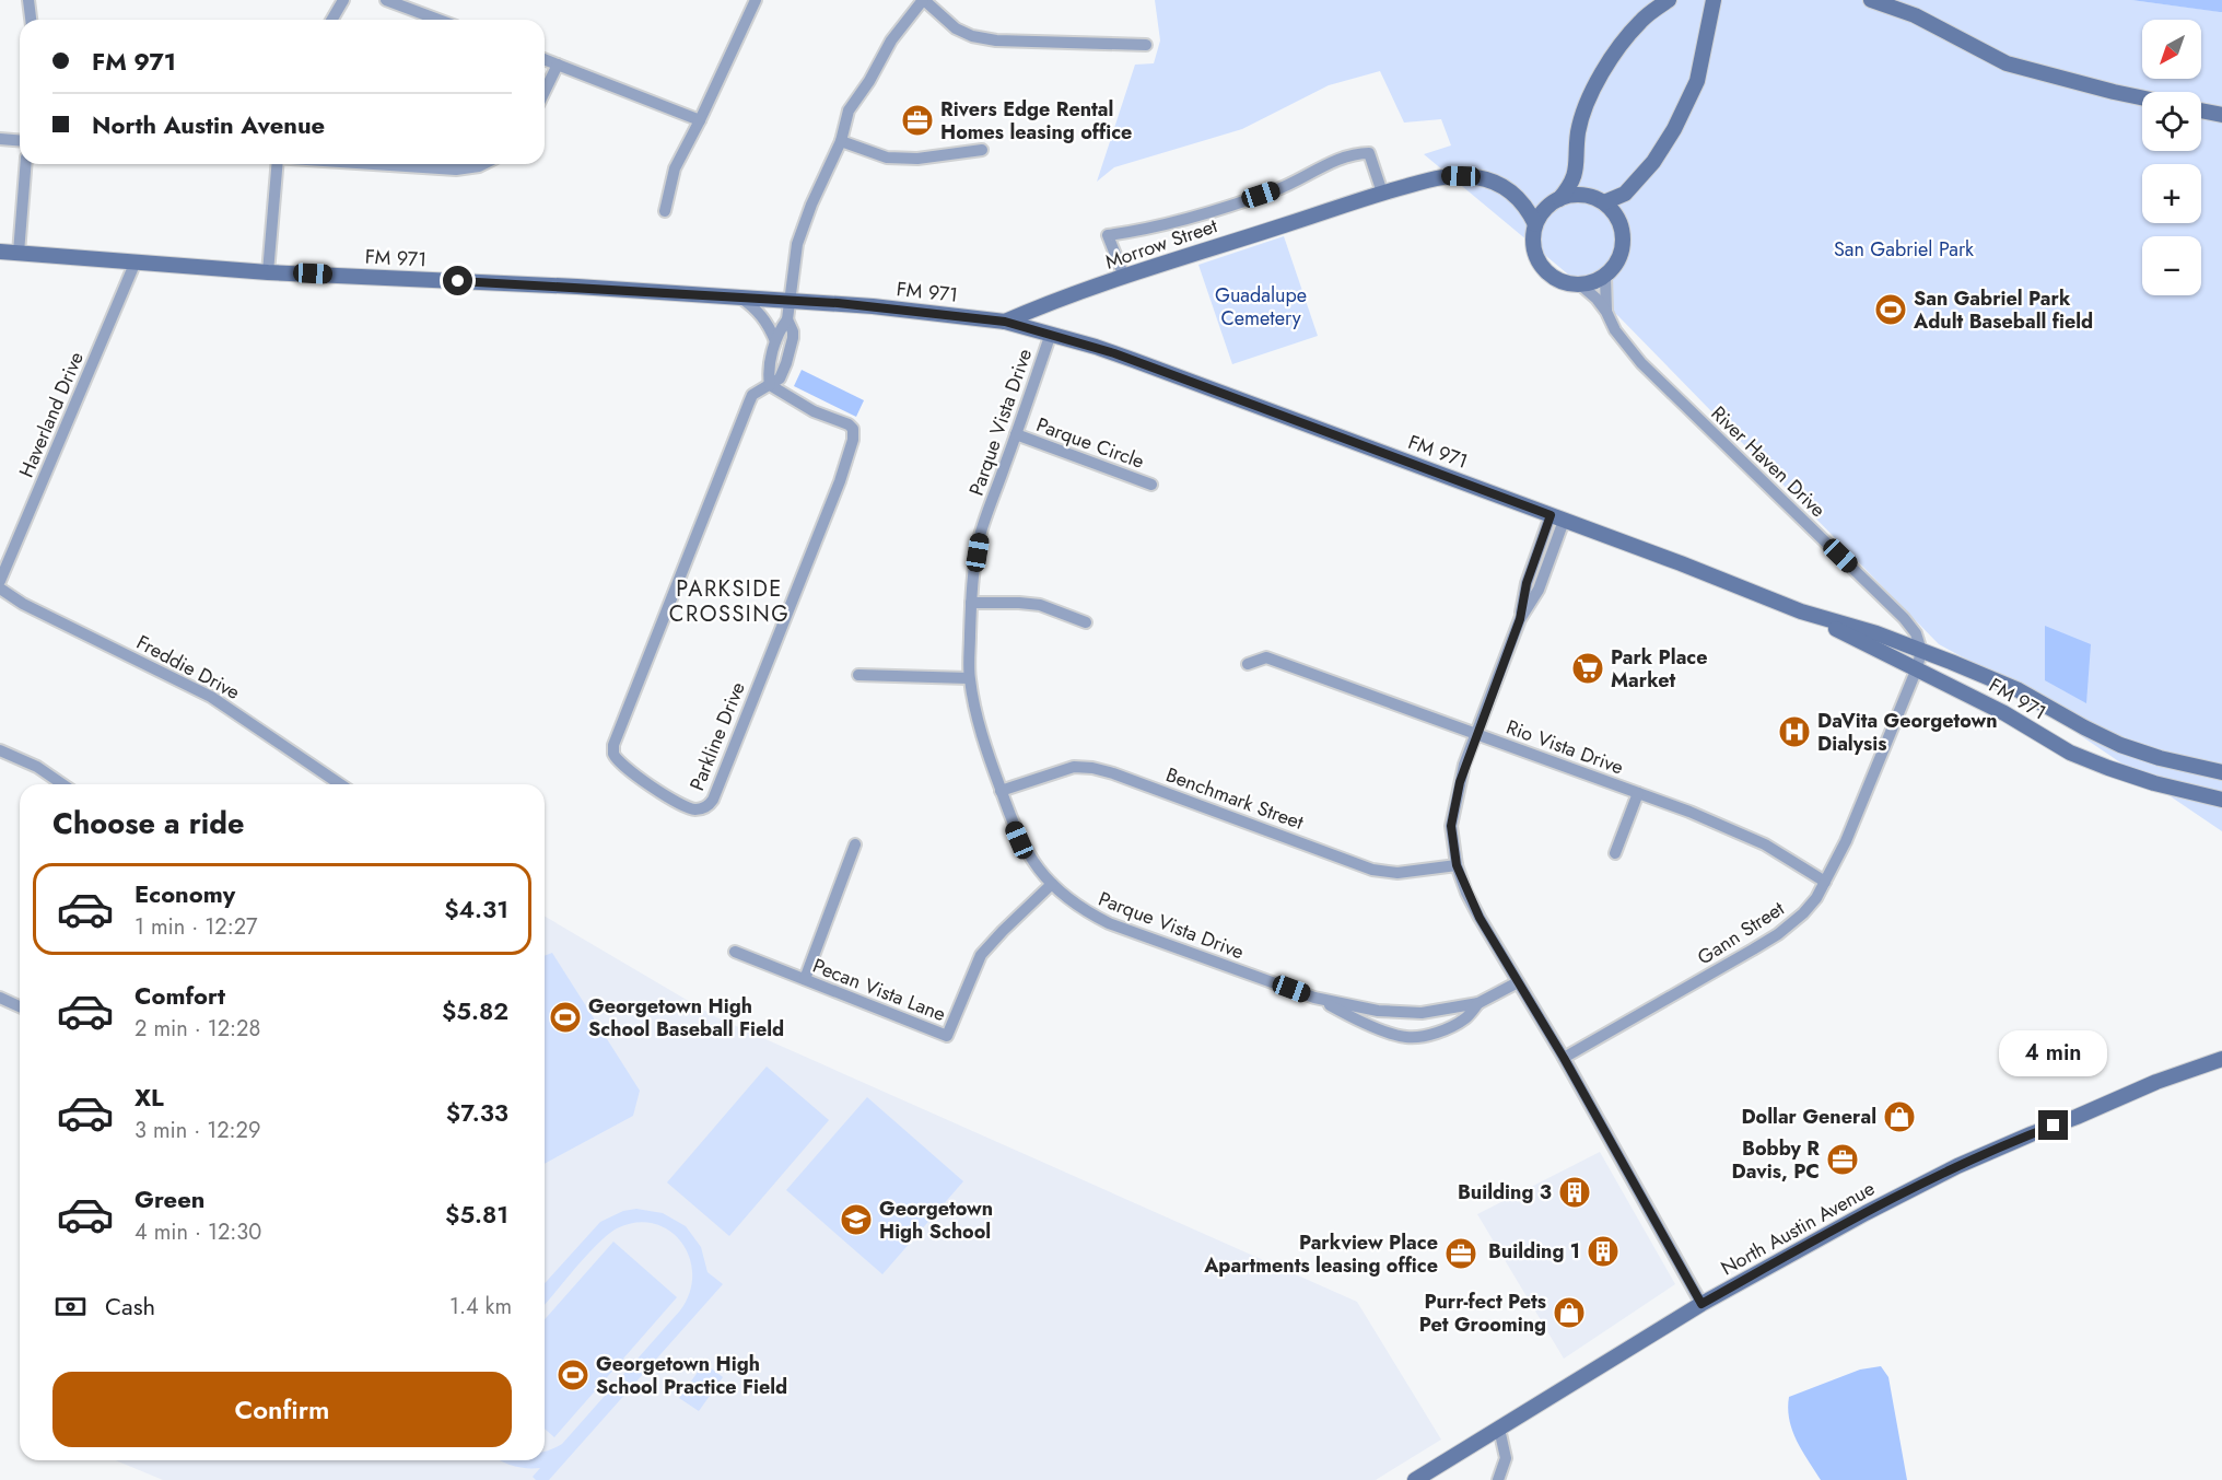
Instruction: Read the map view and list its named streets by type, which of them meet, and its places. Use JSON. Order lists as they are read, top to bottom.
{
  "streets": {
    "main road": ["Morrow Street", "FM 971", "North Austin Avenue"],
    "street": [
      "Haverland Drive",
      "Parque Vista Drive",
      "Parque Circle",
      "River Haven Drive",
      "Freddie Drive",
      "Parkline Drive",
      "Rio Vista Drive",
      "Benchmark Street",
      "Gann Street",
      "Pecan Vista Lane"
    ]
  },
  "crossings": [
    ["Morrow Street", "FM 971"],
    ["Morrow Street", "River Haven Drive"],
    ["FM 971", "Haverland Drive"],
    ["FM 971", "Parque Vista Drive"],
    ["FM 971", "River Haven Drive"],
    ["FM 971", "Parkline Drive"],
    ["FM 971", "Gann Street"],
    ["Parque Vista Drive", "Parque Circle"],
    ["Parque Vista Drive", "Benchmark Street"],
    ["Parque Vista Drive", "Pecan Vista Lane"],
    ["Rio Vista Drive", "Gann Street"]
  ],
  "districts": ["PARKSIDE CROSSING"],
  "parks": ["San Gabriel Park", "Guadalupe Cemetery"],
  "places": {
    "office": ["Rivers Edge Rental Homes leasing office", "Bobby R Davis, PC", "Parkview Place Apartments leasing office"],
    "sports": ["San Gabriel Park Adult Baseball field", "Georgetown High School Baseball Field", "Georgetown High School Practice Field"],
    "supermarket": ["Park Place Market"],
    "hospital": ["DaVita Georgetown Dialysis"],
    "shop": ["Dollar General", "Purr-fect Pets Pet Grooming"],
    "building": ["Building 3", "Building 1"],
    "school or university": ["Georgetown High School"]
  },
  "north": "bottom left",
  "page": {
    "map_buttons": ["+", "−"],
    "banner": ["FM 971", "North Austin Avenue"],
    "heading": "Choose a ride",
    "list": [
      {
        "name": "Economy",
        "note": "1 min · 12:27",
        "value": "$4.31"
      },
      {
        "name": "Comfort",
        "note": "2 min · 12:28",
        "value": "$5.82"
      },
      {
        "name": "XL",
        "note": "3 min · 12:29",
        "value": "$7.33"
      },
      {
        "name": "Green",
        "note": "4 min · 12:30",
        "value": "$5.81"
      }
    ],
    "bubble": "4 min",
    "pay": ["Cash", "1.4 km"],
    "buttons": "Confirm"
  }
}
